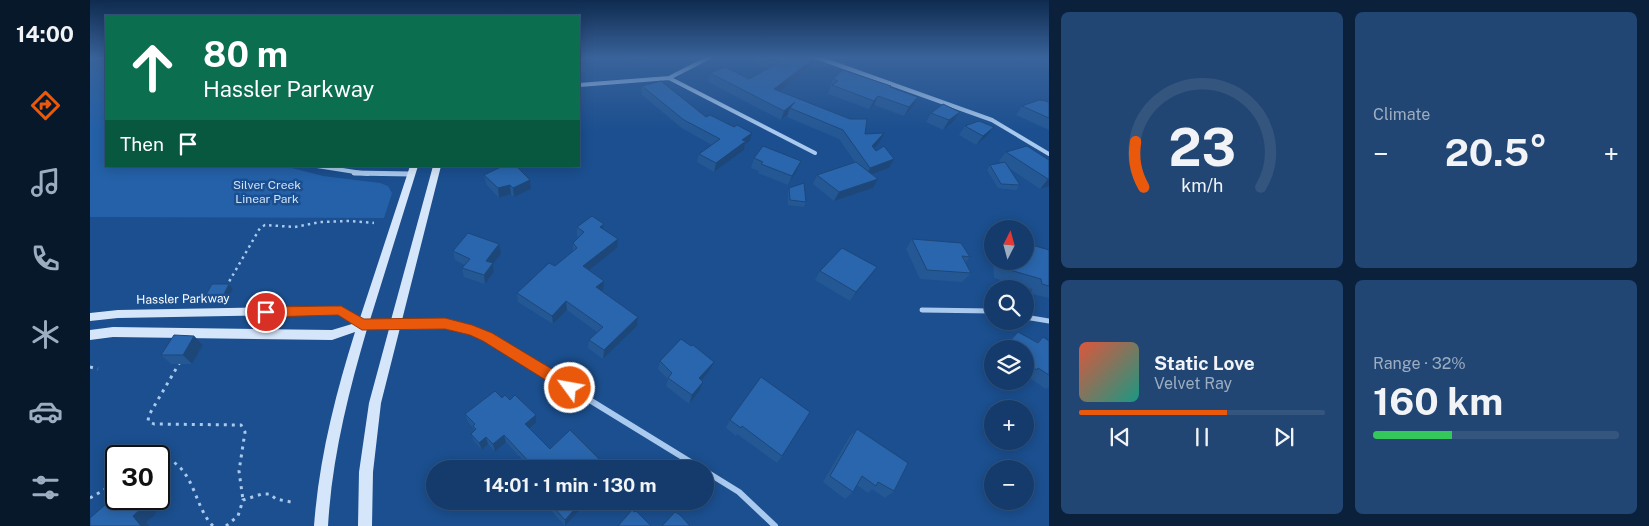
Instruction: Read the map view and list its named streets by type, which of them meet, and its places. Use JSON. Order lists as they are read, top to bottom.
{
  "streets": {
    "main road": ["Hassler Parkway"]
  },
  "parks": ["Silver Creek Linear Park"],
  "north": "top",
  "page": {
    "tabs": "14:00",
    "tile": [
      "Climate",
      ["Range · 32%", "160 km"]
    ],
    "turn": ["80 m", "Hassler Parkway"],
    "then": "Then",
    "heat": ["−", "20.5°", "+"],
    "map_buttons": ["+", "−"],
    "song": ["Static Love", "Velvet Ray"],
    "limit": "30",
    "trip": "14:01 · 1 min · 130 m",
    "gauge": ["23", "km/h"]
  }
}
